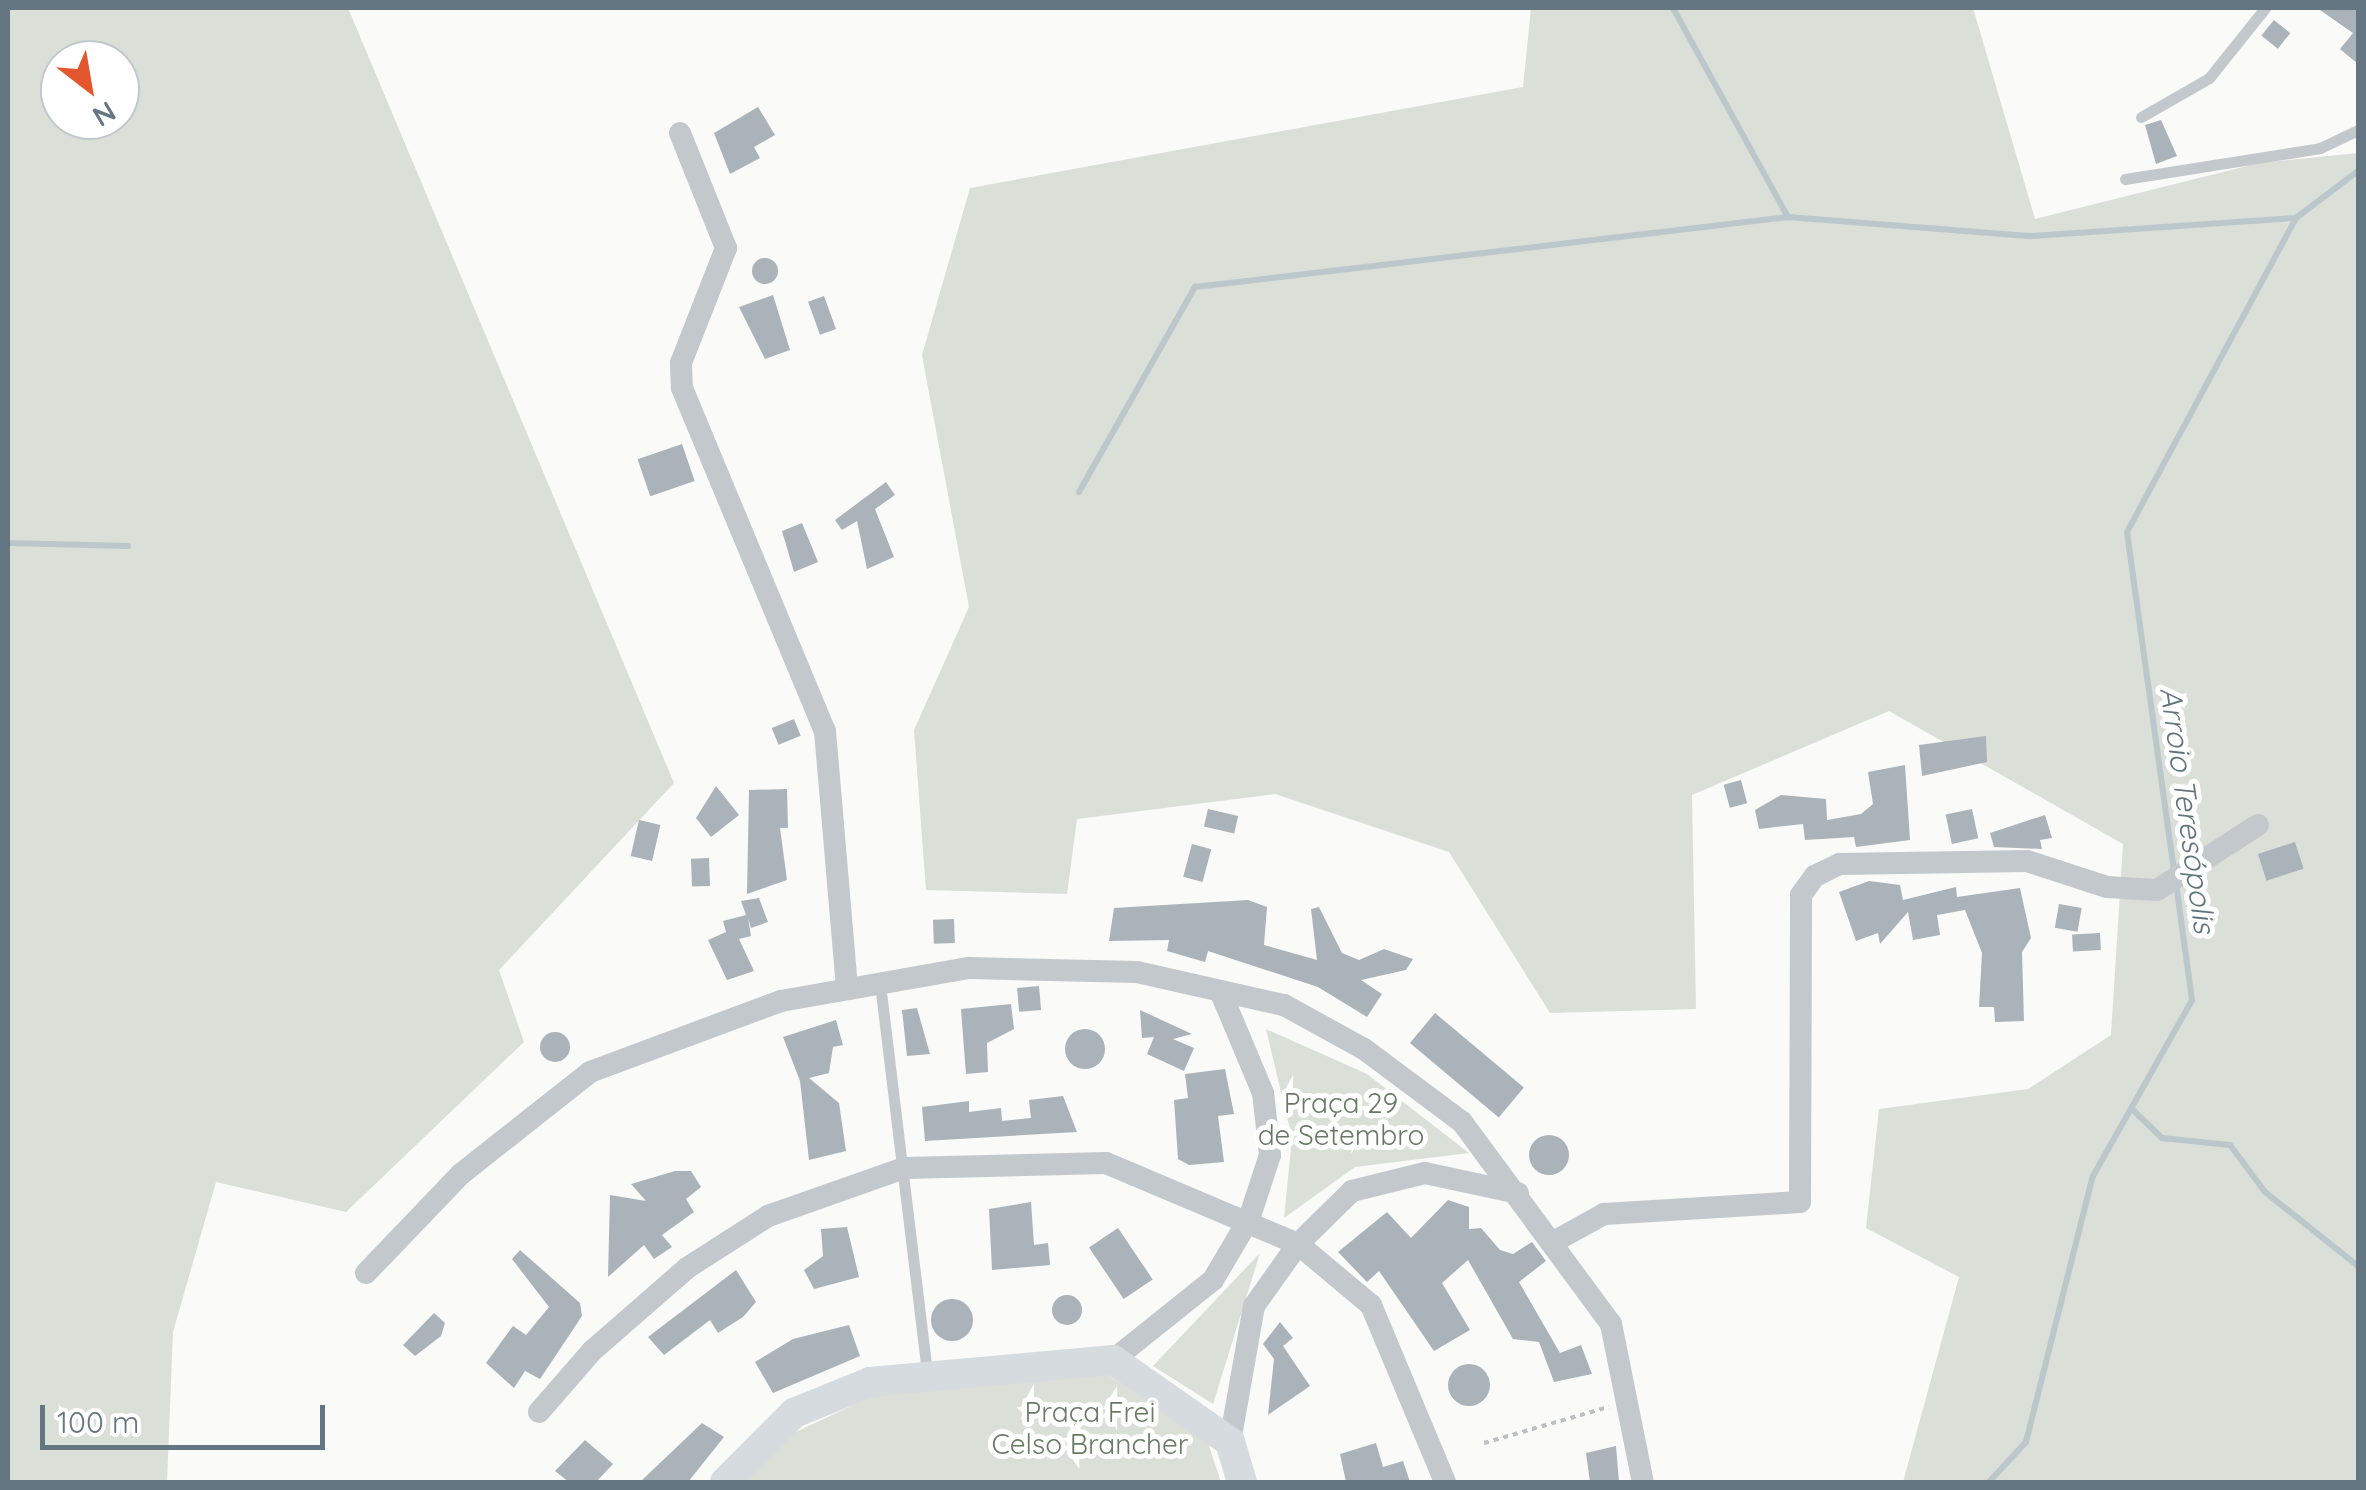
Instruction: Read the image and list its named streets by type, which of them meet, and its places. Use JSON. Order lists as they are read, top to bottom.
{
  "water": ["Arroio Teresópolis"],
  "parks": ["Praça 29 de Setembro", "Praça Frei Celso Brancher"],
  "scale_bar": "100 m",
  "north": "bottom right"
}
